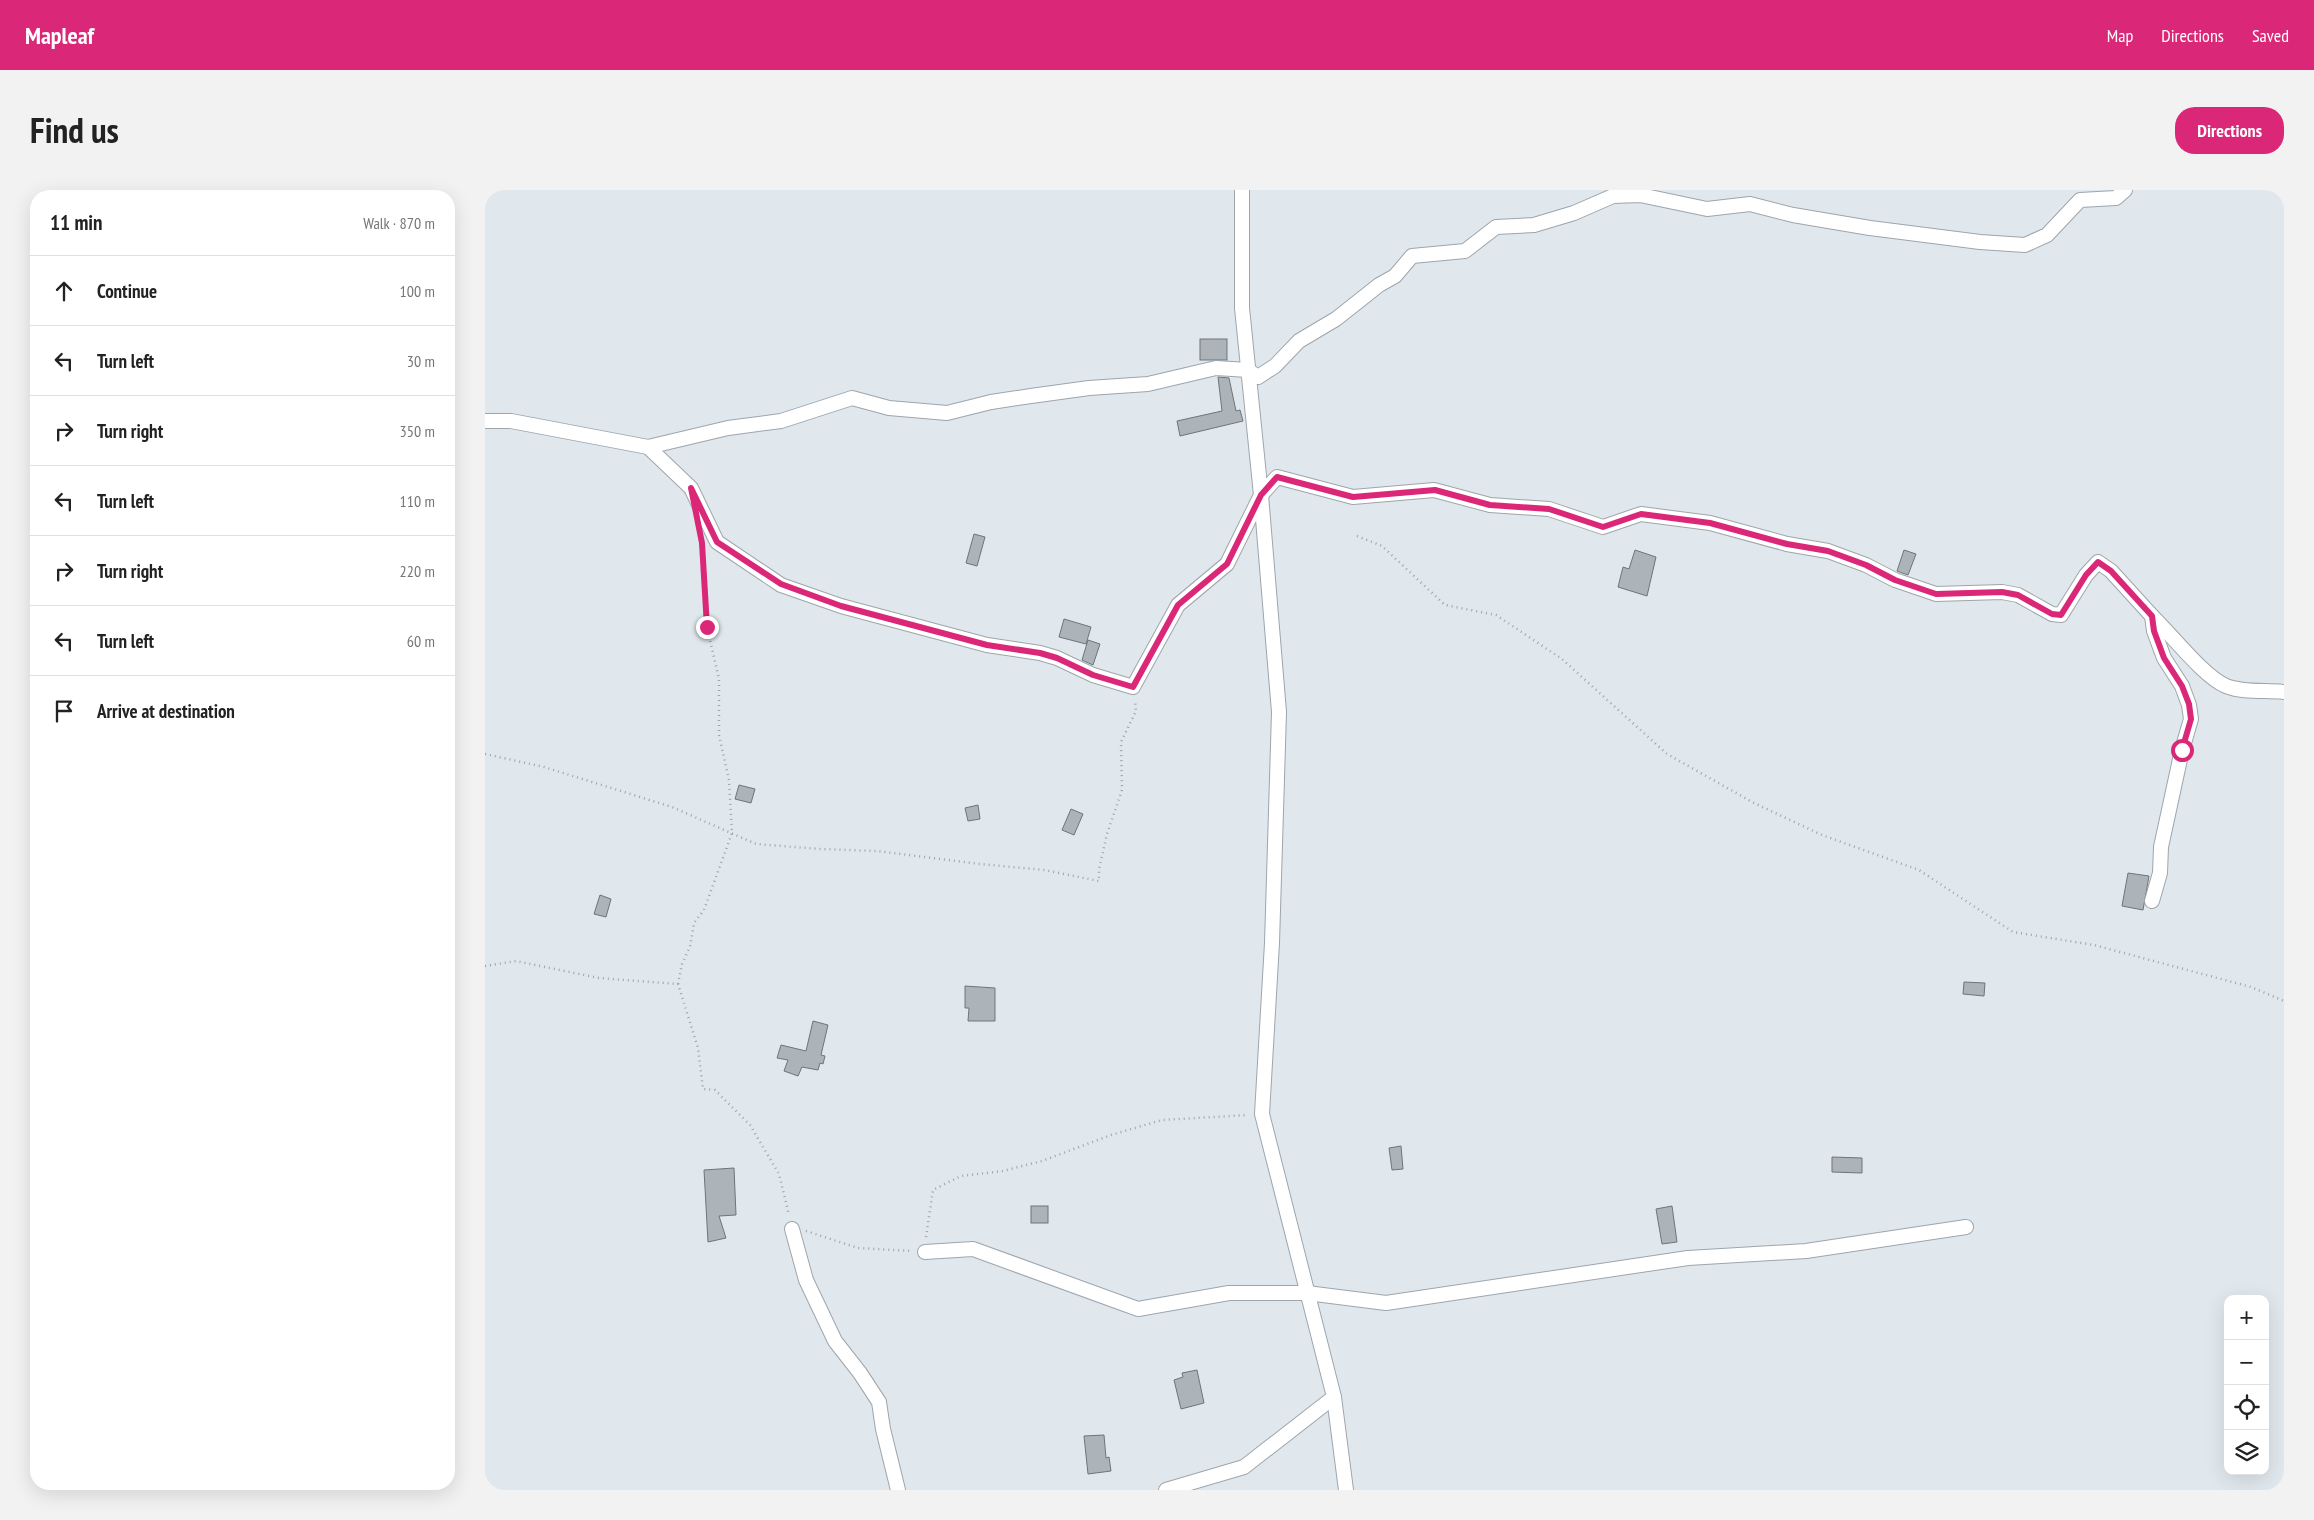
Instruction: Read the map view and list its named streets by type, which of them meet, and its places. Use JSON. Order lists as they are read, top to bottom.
{
  "page": {
    "header": "Mapleaf",
    "nav": ["Map", "Directions", "Saved"],
    "title": "Find us",
    "buttons": "Directions",
    "heading": ["11 min", "Walk · 870 m"],
    "list": [
      ["Continue", "100 m"],
      ["Turn left", "30 m"],
      ["Turn right", "350 m"],
      ["Turn left", "110 m"],
      ["Turn right", "220 m"],
      ["Turn left", "60 m"],
      "Arrive at destination"
    ],
    "map_buttons": ["+", "−"]
  }
}
